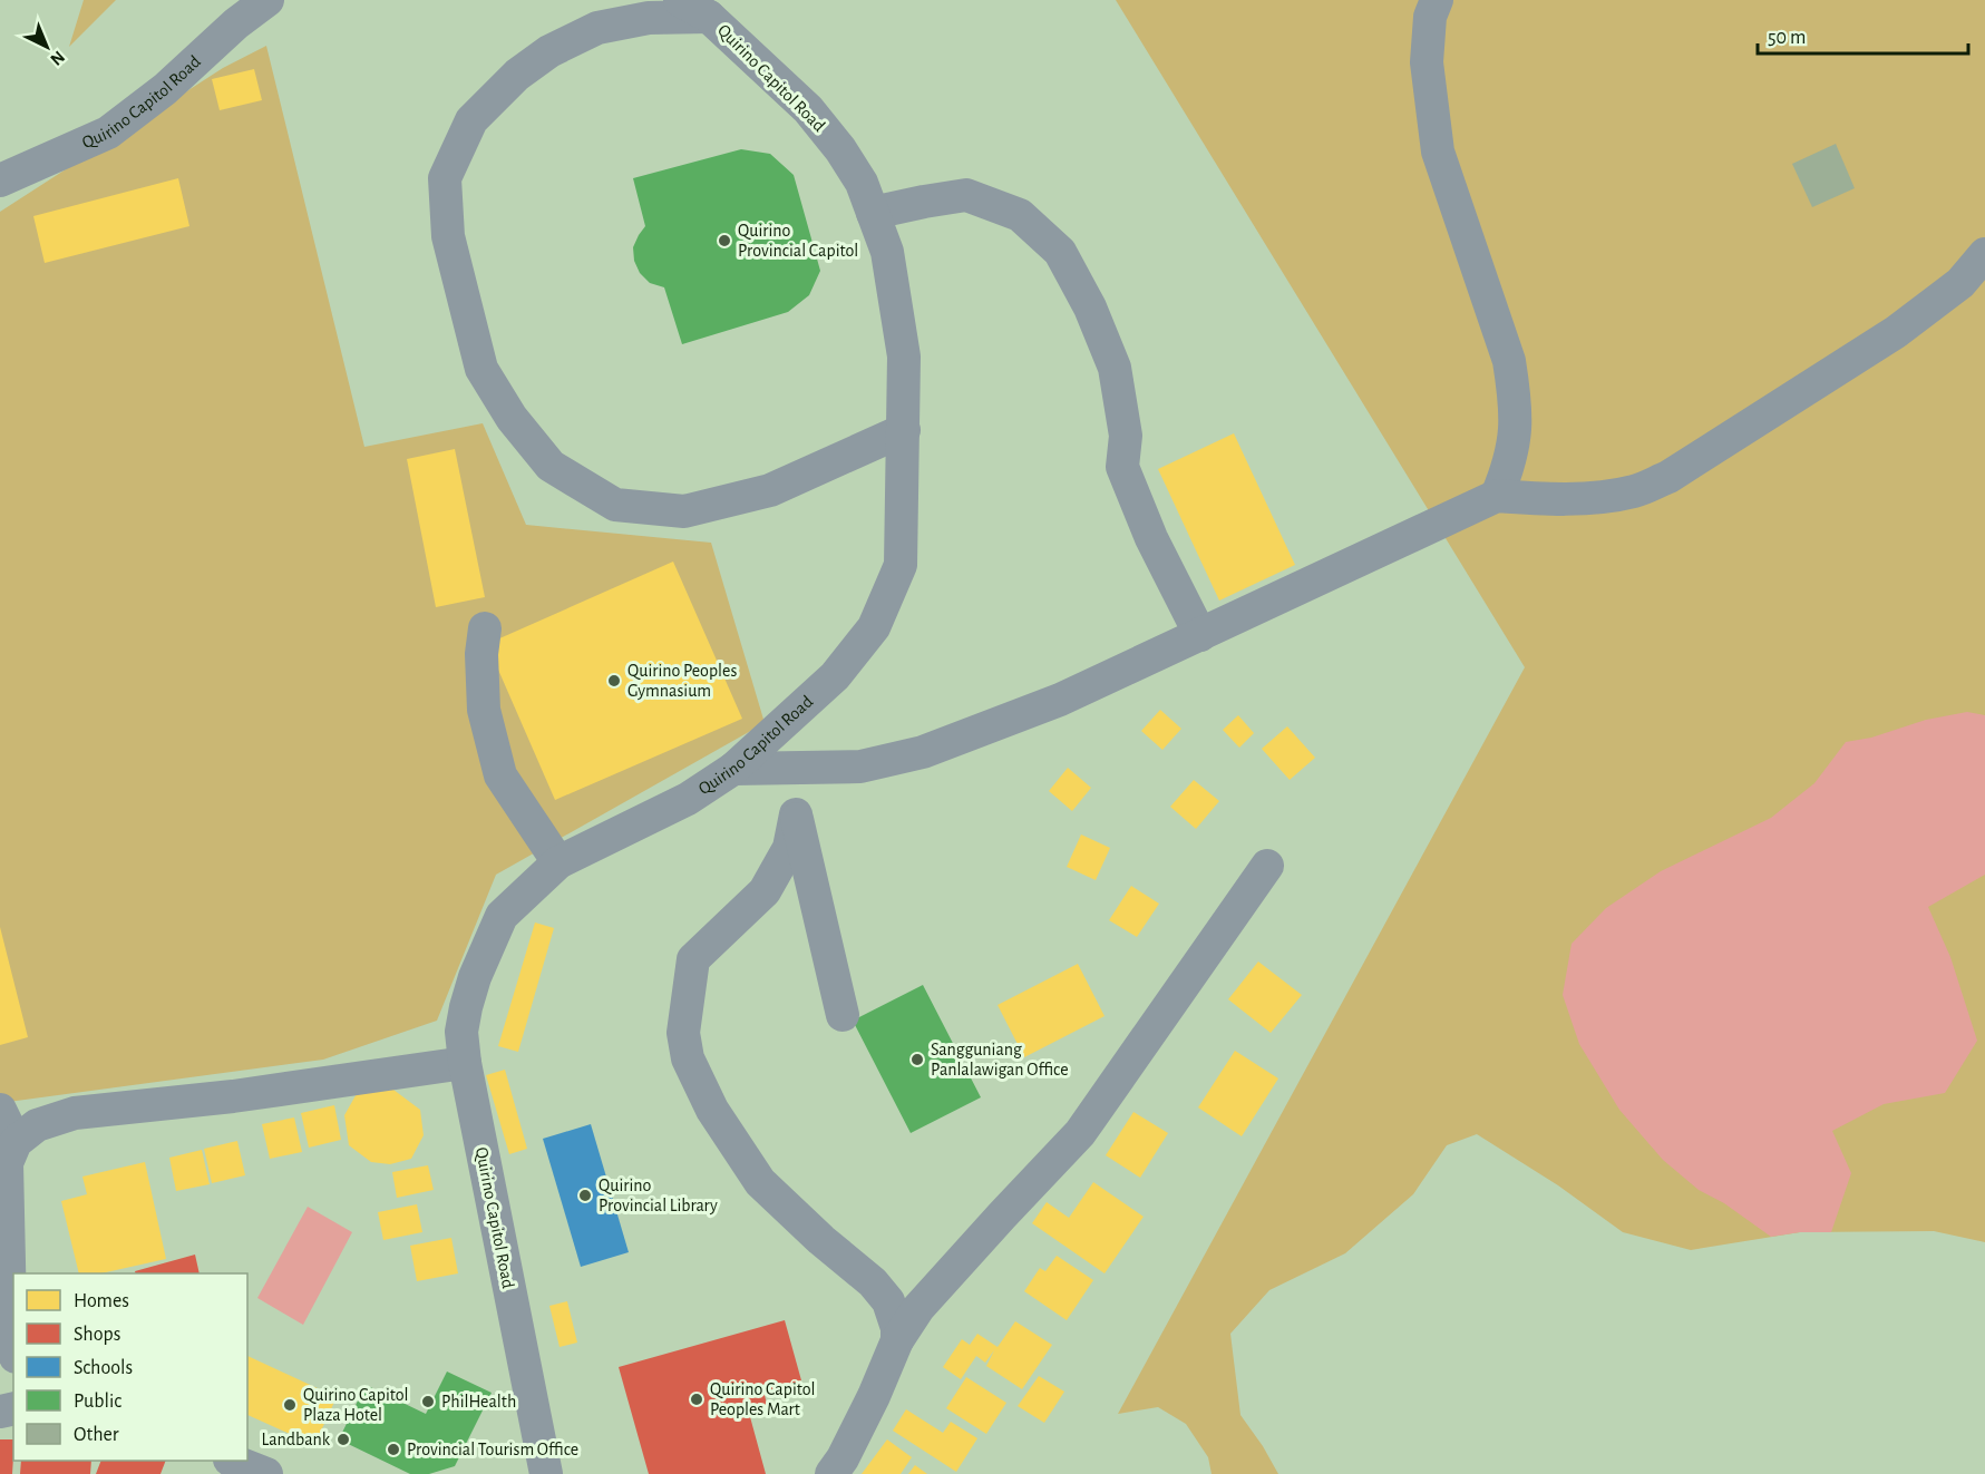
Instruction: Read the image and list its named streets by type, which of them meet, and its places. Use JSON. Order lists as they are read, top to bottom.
{
  "streets": {
    "street": ["Quirino Capitol Road"]
  },
  "places": [
    "Quirino Provincial Capitol",
    "Quirino Peoples Gymnasium",
    "Sangguniang Panlalawigan Office",
    "Quirino Provincial Library",
    "Quirino Capitol Peoples Mart",
    "PhilHealth",
    "Quirino Capitol Plaza Hotel",
    "Landbank",
    "Provincial Tourism Office"
  ],
  "legend": [
    "Homes",
    "Shops",
    "Schools",
    "Public",
    "Other"
  ],
  "scale_bar": "50 m",
  "north": "bottom right"
}
